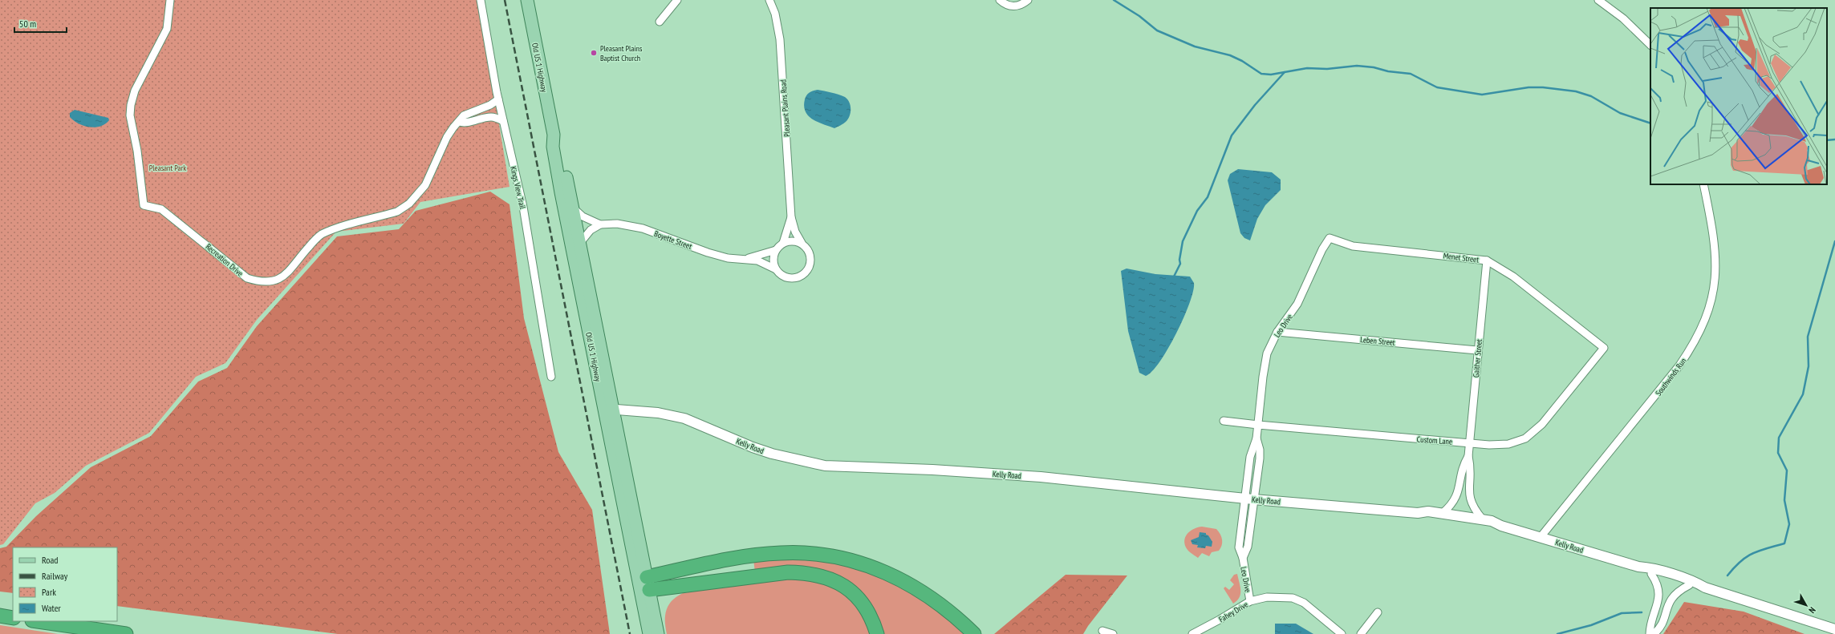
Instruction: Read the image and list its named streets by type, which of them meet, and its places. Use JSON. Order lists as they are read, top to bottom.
{
  "streets": {
    "main road": ["Old US 1 Highway"],
    "street": [
      "Pleasant Plains Road",
      "Kings View Trail",
      "Boyette Street",
      "Menet Street",
      "Recreation Drive",
      "Leo Drive",
      "Leben Street",
      "Gaither Street",
      "Southwinds Run",
      "Custom Lane",
      "Kelly Road",
      "Fahey Drive"
    ]
  },
  "crossings": [
    ["Old US 1 Highway", "Boyette Street"],
    ["Old US 1 Highway", "Kelly Road"],
    ["Pleasant Plains Road", "Boyette Street"],
    ["Kings View Trail", "Recreation Drive"],
    ["Menet Street", "Leo Drive"],
    ["Menet Street", "Gaither Street"],
    ["Menet Street", "Custom Lane"],
    ["Leo Drive", "Leben Street"],
    ["Leo Drive", "Custom Lane"],
    ["Leo Drive", "Kelly Road"],
    ["Leo Drive", "Fahey Drive"],
    ["Leben Street", "Gaither Street"],
    ["Gaither Street", "Custom Lane"],
    ["Gaither Street", "Kelly Road"],
    ["Southwinds Run", "Kelly Road"]
  ],
  "parks": ["Pleasant Park"],
  "places": ["Pleasant Plains Baptist Church"],
  "legend": [
    "Road",
    "Railway",
    "Park",
    "Water"
  ],
  "scale_bar": "50 m",
  "north": "bottom right"
}
